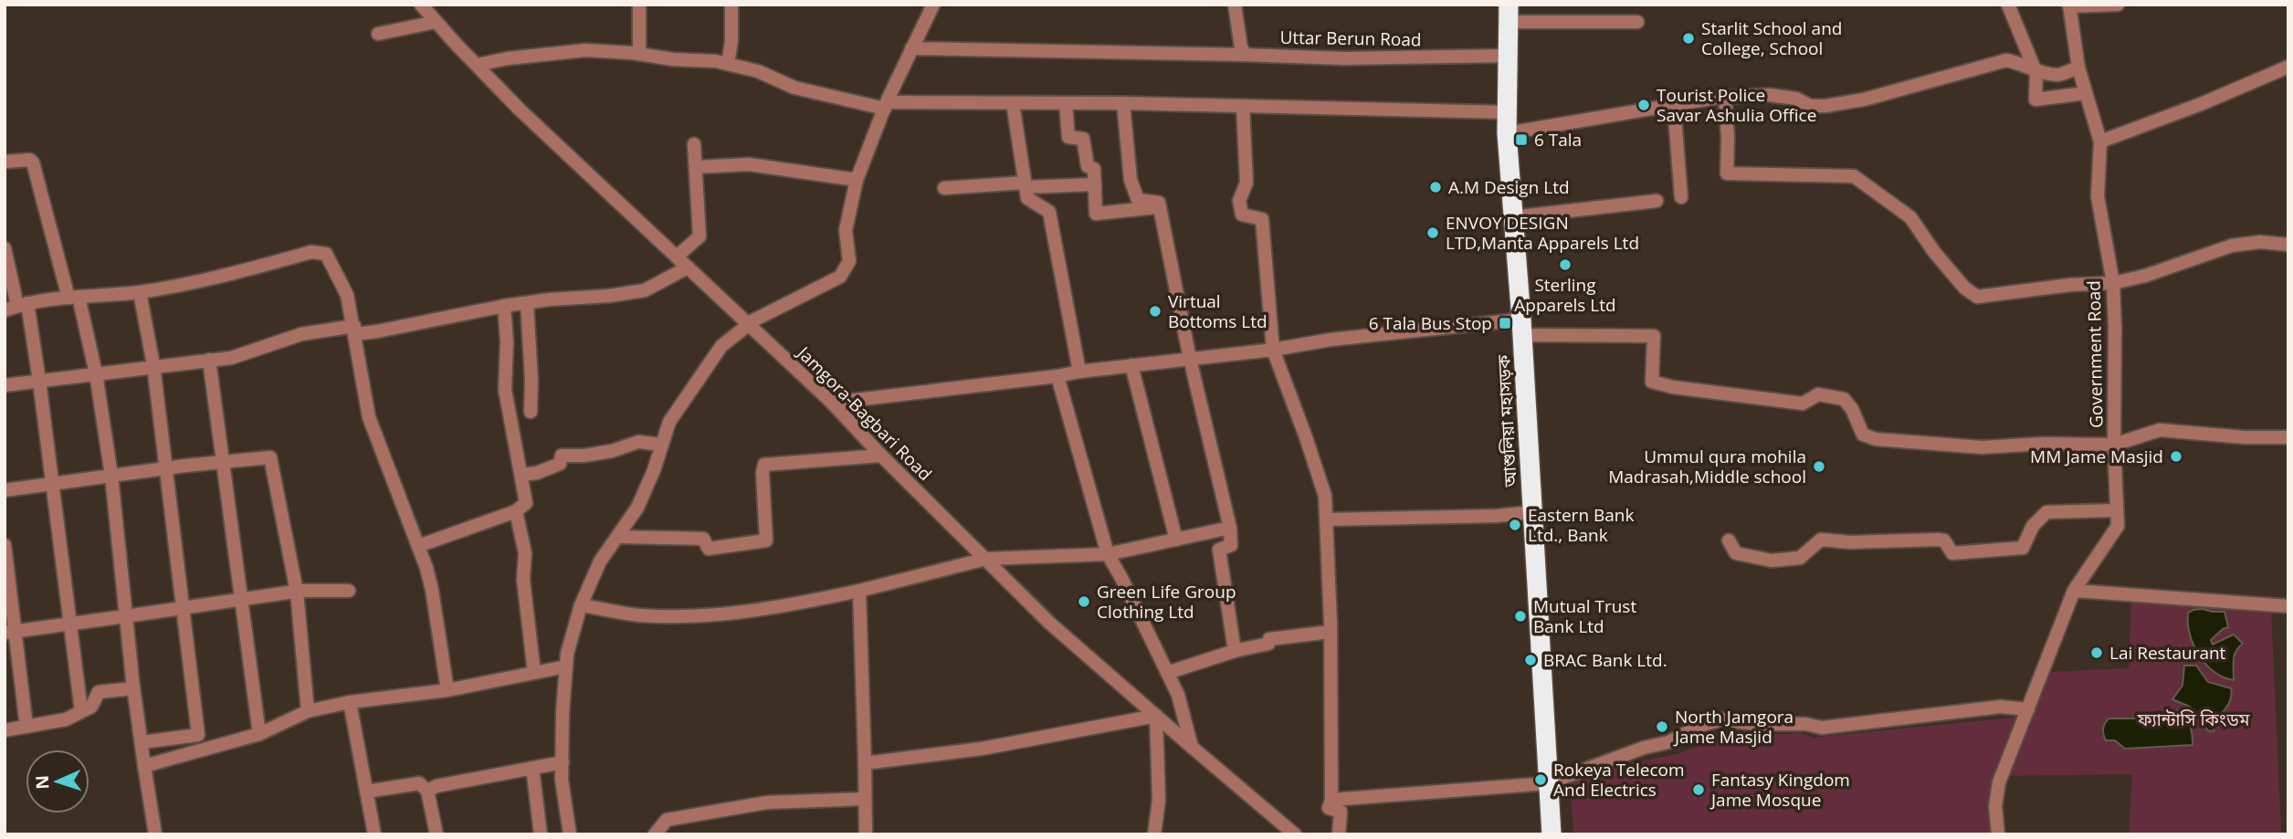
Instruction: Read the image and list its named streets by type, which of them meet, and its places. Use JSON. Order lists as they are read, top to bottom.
{
  "streets": {
    "highway": ["আশুলিয়া মহাসড়ক"],
    "street": ["Uttar Berun Road", "Government Road", "Jamgora-Bagbari Road"]
  },
  "crossings": [
    ["Uttar Berun Road", "আশুলিয়া মহাসড়ক"]
  ],
  "parks": ["ফ্যান্টাসি কিংডম"],
  "places": {
    "other": [
      "Starlit School and College, School",
      "Tourist Police Savar Ashulia Office",
      "A.M Design Ltd",
      "ENVOY DESIGN LTD,Manta Apparels Ltd",
      "Sterling Apparels Ltd",
      "Virtual Bottoms Ltd",
      "MM Jame Masjid",
      "Ummul qura mohila Madrasah,Middle school",
      "Eastern Bank Ltd., Bank",
      "Green Life Group Clothing Ltd",
      "Mutual Trust Bank Ltd",
      "Lai Restaurant",
      "BRAC Bank Ltd.",
      "North Jamgora Jame Masjid",
      "Rokeya Telecom And Electrics",
      "Fantasy Kingdom Jame Mosque"
    ],
    "transit": ["6 Tala", "6 Tala Bus Stop"]
  },
  "north": "left"
}
